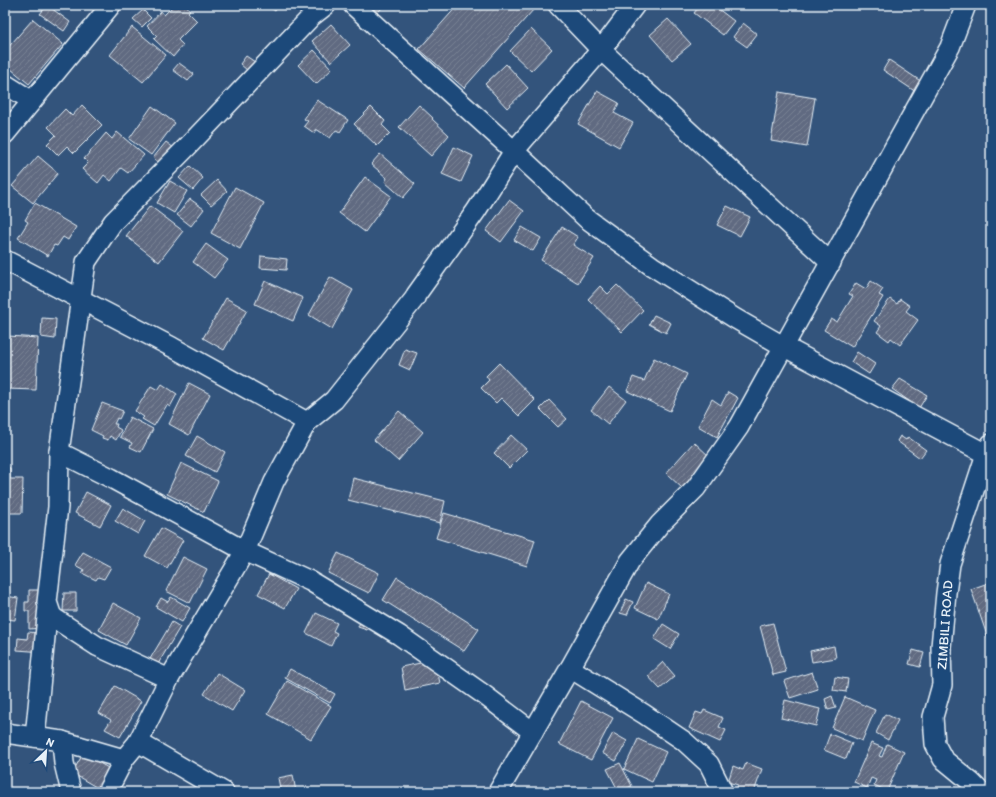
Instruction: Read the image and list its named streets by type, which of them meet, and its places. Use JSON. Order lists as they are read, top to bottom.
{
  "streets": {
    "street": ["ZIMBILI ROAD"]
  },
  "north": "top right"
}
